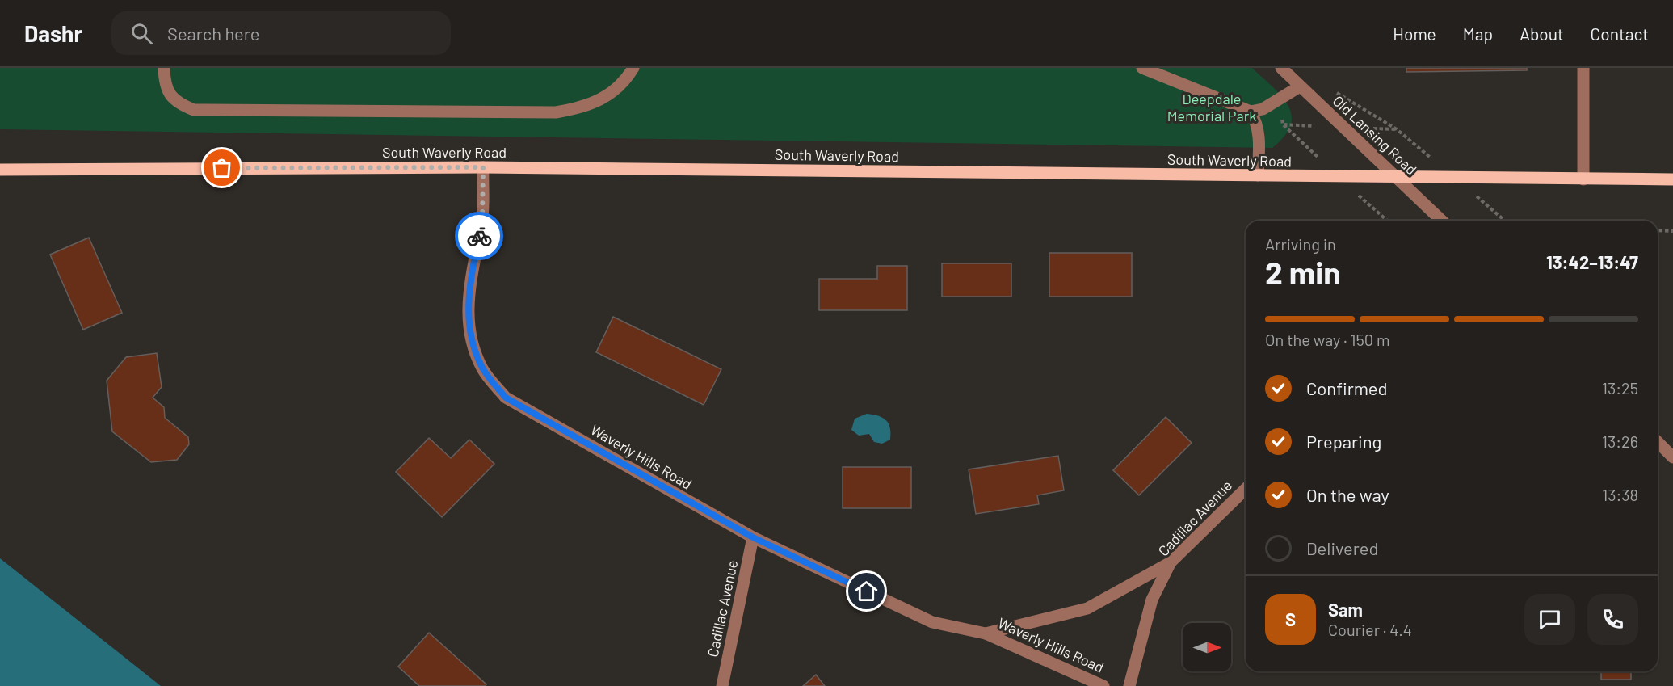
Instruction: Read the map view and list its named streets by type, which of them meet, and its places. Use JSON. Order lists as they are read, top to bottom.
{
  "streets": {
    "main road": ["South Waverly Road"],
    "street": ["Old Lansing Road", "Waverly Hills Road", "Cadillac Avenue"]
  },
  "crossings": [
    ["Old Lansing Road", "South Waverly Road"],
    ["South Waverly Road", "Waverly Hills Road"],
    ["Waverly Hills Road", "Cadillac Avenue"]
  ],
  "parks": ["Deepdale Memorial Park"],
  "north": "right",
  "page": {
    "header": "Dashr",
    "search": "Search here",
    "nav": [
      "Home",
      "Map",
      "About",
      "Contact"
    ],
    "heading": ["2 min", "Arriving in", "13:42–13:47"],
    "panel": ["Sam", "Courier · 4.4"],
    "bar": "On the way · 150 m",
    "list": [
      ["Confirmed", "13:25"],
      ["Preparing", "13:26"],
      ["On the way", "13:38"],
      "Delivered"
    ],
    "round": "S"
  }
}
